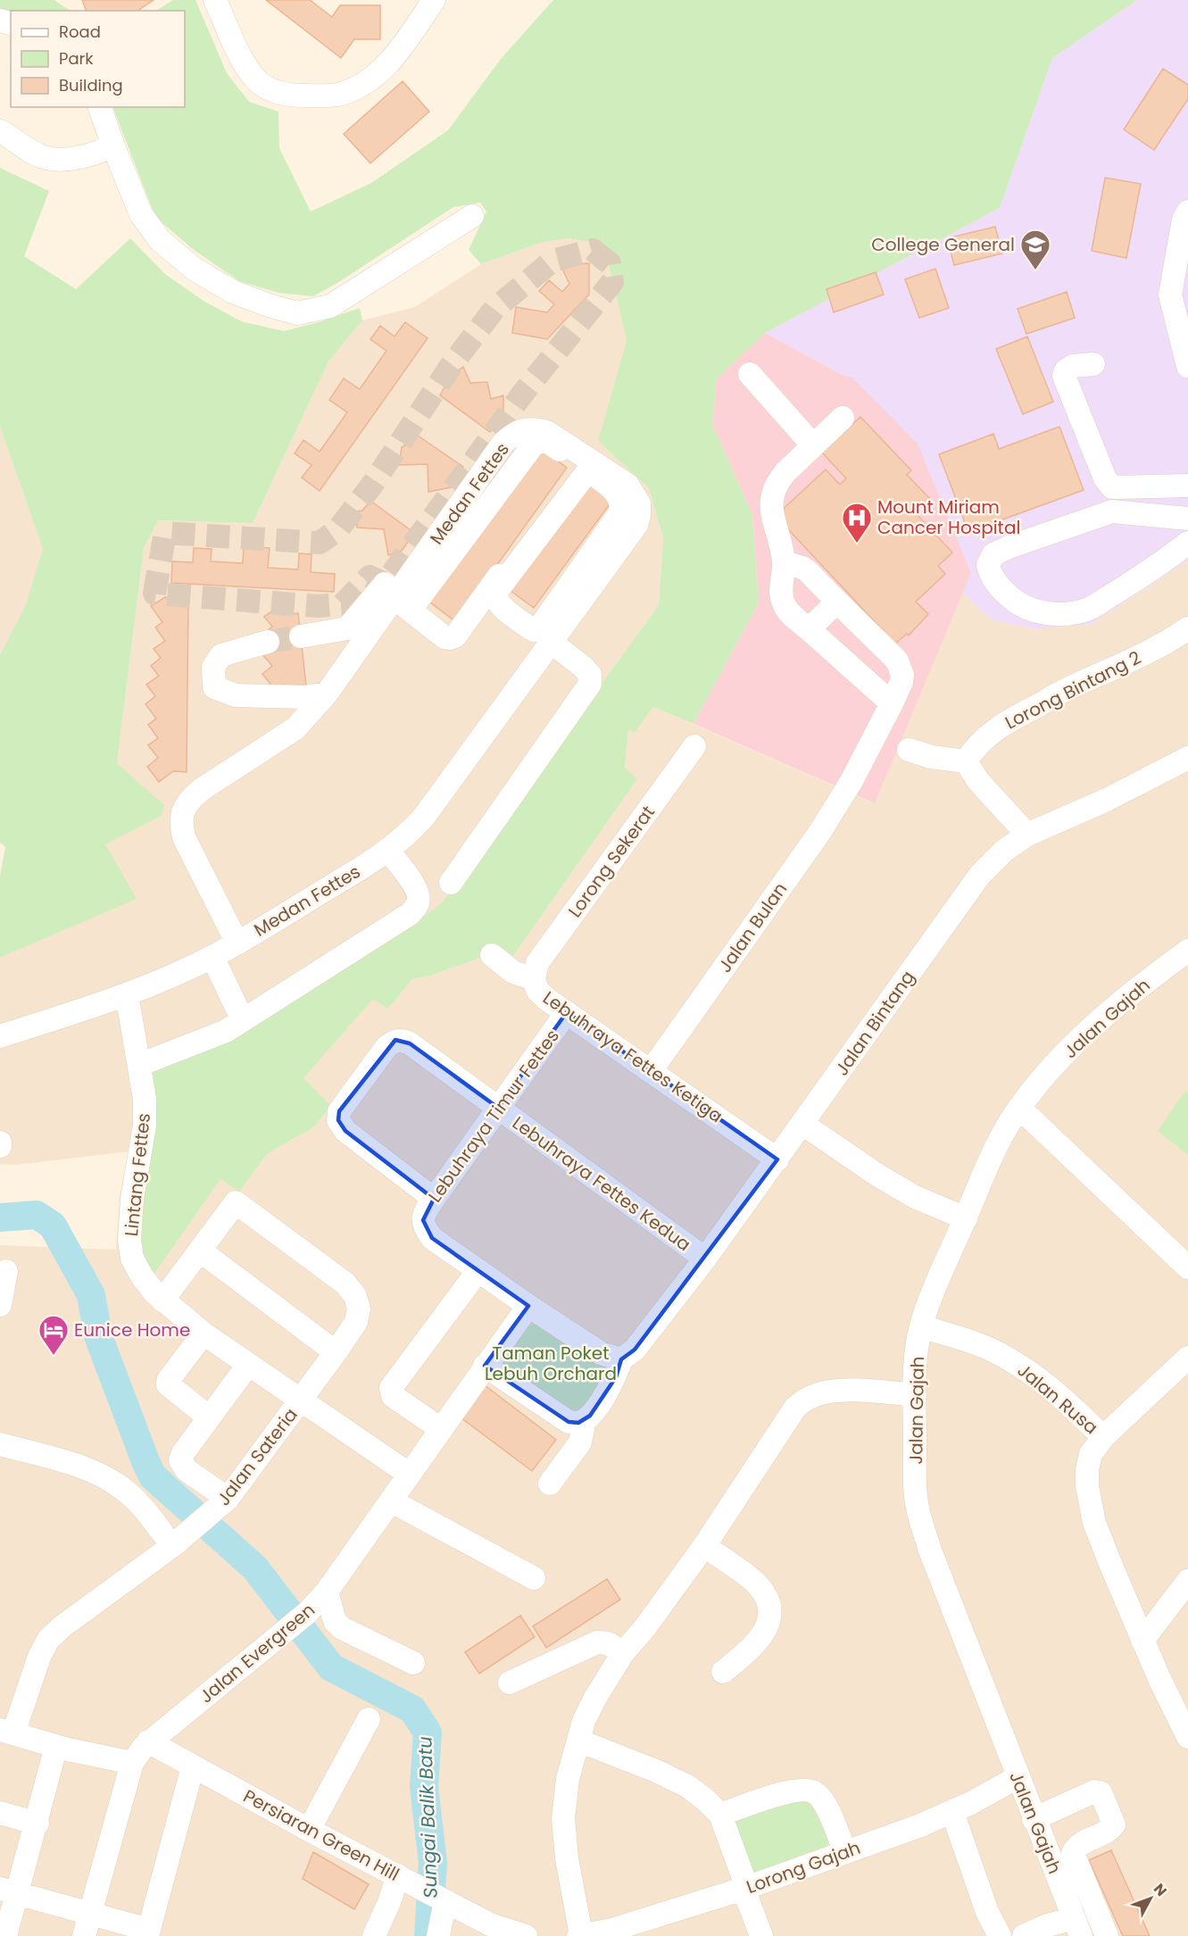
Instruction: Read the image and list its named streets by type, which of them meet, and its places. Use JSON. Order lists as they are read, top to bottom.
{
  "streets": {
    "street": [
      "Medan Fettes",
      "Lorong Bintang 2",
      "Lorong Sekerat",
      "Jalan Bulan",
      "Jalan Gajah",
      "Jalan Bintang",
      "Lebuhraya Fettes Ketiga",
      "Lebuhraya Timur Fettes",
      "Lintang Fettes",
      "Lebuhraya Fettes Kedua",
      "Jalan Rusa",
      "Jalan Sateria",
      "Jalan Evergreen",
      "Persiaran Green Hill",
      "Lorong Gajah"
    ]
  },
  "crossings": [
    ["Medan Fettes", "Lintang Fettes"],
    ["Lorong Sekerat", "Lebuhraya Fettes Ketiga"],
    ["Jalan Bulan", "Lebuhraya Fettes Ketiga"],
    ["Jalan Gajah", "Jalan Rusa"],
    ["Jalan Gajah", "Lorong Gajah"],
    ["Jalan Bintang", "Lebuhraya Fettes Ketiga"],
    ["Jalan Bintang", "Lebuhraya Fettes Kedua"],
    ["Lebuhraya Fettes Ketiga", "Lebuhraya Timur Fettes"],
    ["Lebuhraya Timur Fettes", "Lebuhraya Fettes Kedua"],
    ["Lintang Fettes", "Jalan Sateria"],
    ["Lintang Fettes", "Jalan Evergreen"],
    ["Jalan Evergreen", "Persiaran Green Hill"]
  ],
  "water": ["Sungai Balik Batu"],
  "parks": ["Taman Poket Lebuh Orchard"],
  "places": {
    "school or university": ["College General"],
    "hospital": ["Mount Miriam Cancer Hospital"],
    "hotel": ["Eunice Home"]
  },
  "legend": ["Road", "Park", "Building"],
  "north": "top right"
}
